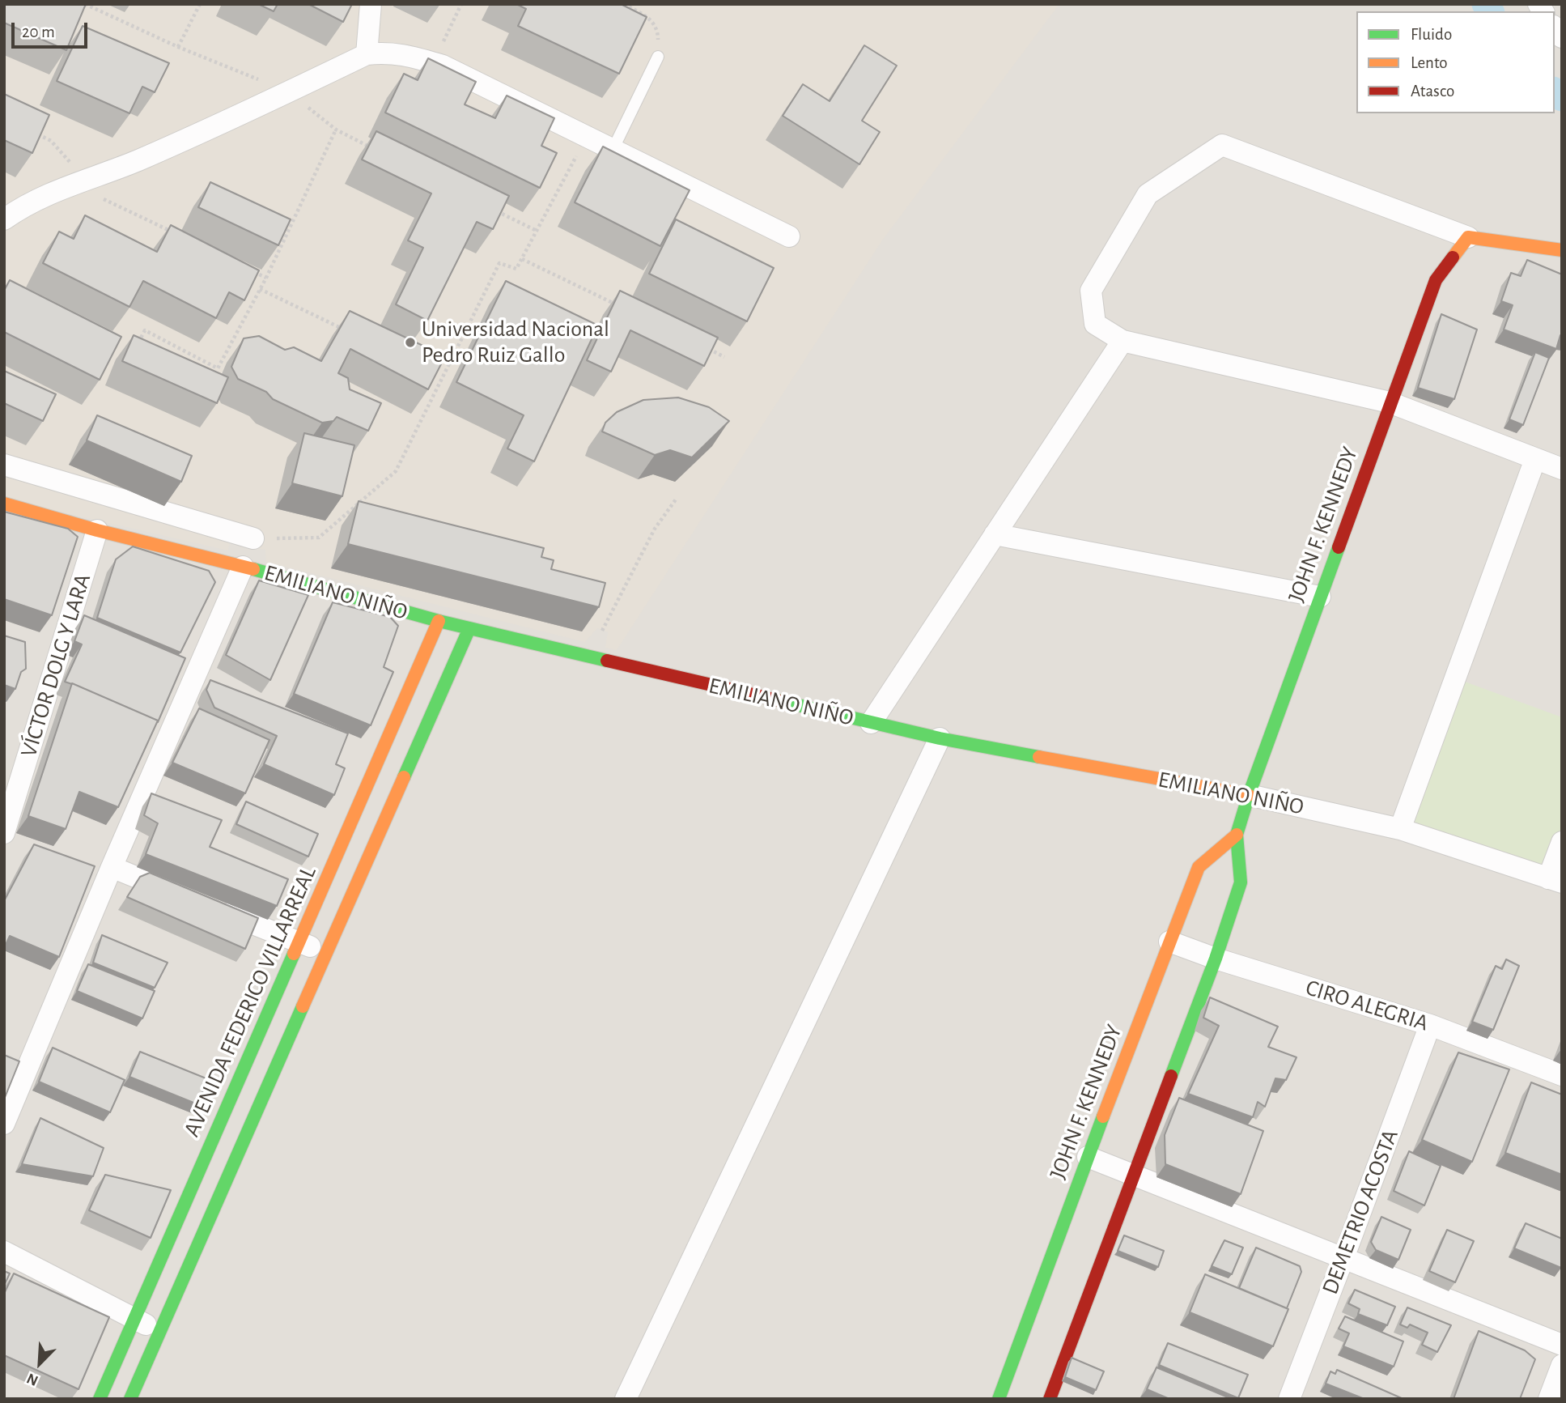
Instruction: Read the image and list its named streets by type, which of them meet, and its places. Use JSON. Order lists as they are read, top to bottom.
{
  "streets": {
    "street": [
      "JOHN F. KENNEDY",
      "EMILIANO NIÑO",
      "VÍCTOR DOLG Y LARA",
      "AVENIDA FEDERICO VILLARREAL",
      "CIRO ALEGRIA",
      "DEMETRIO ACOSTA"
    ]
  },
  "crossings": [
    ["JOHN F. KENNEDY", "EMILIANO NIÑO"],
    ["JOHN F. KENNEDY", "CIRO ALEGRIA"],
    ["EMILIANO NIÑO", "VÍCTOR DOLG Y LARA"],
    ["EMILIANO NIÑO", "AVENIDA FEDERICO VILLARREAL"],
    ["CIRO ALEGRIA", "DEMETRIO ACOSTA"]
  ],
  "places": ["Universidad Nacional Pedro Ruiz Gallo"],
  "legend": ["Fluido", "Lento", "Atasco"],
  "scale_bar": "20 m",
  "north": "bottom left"
}
